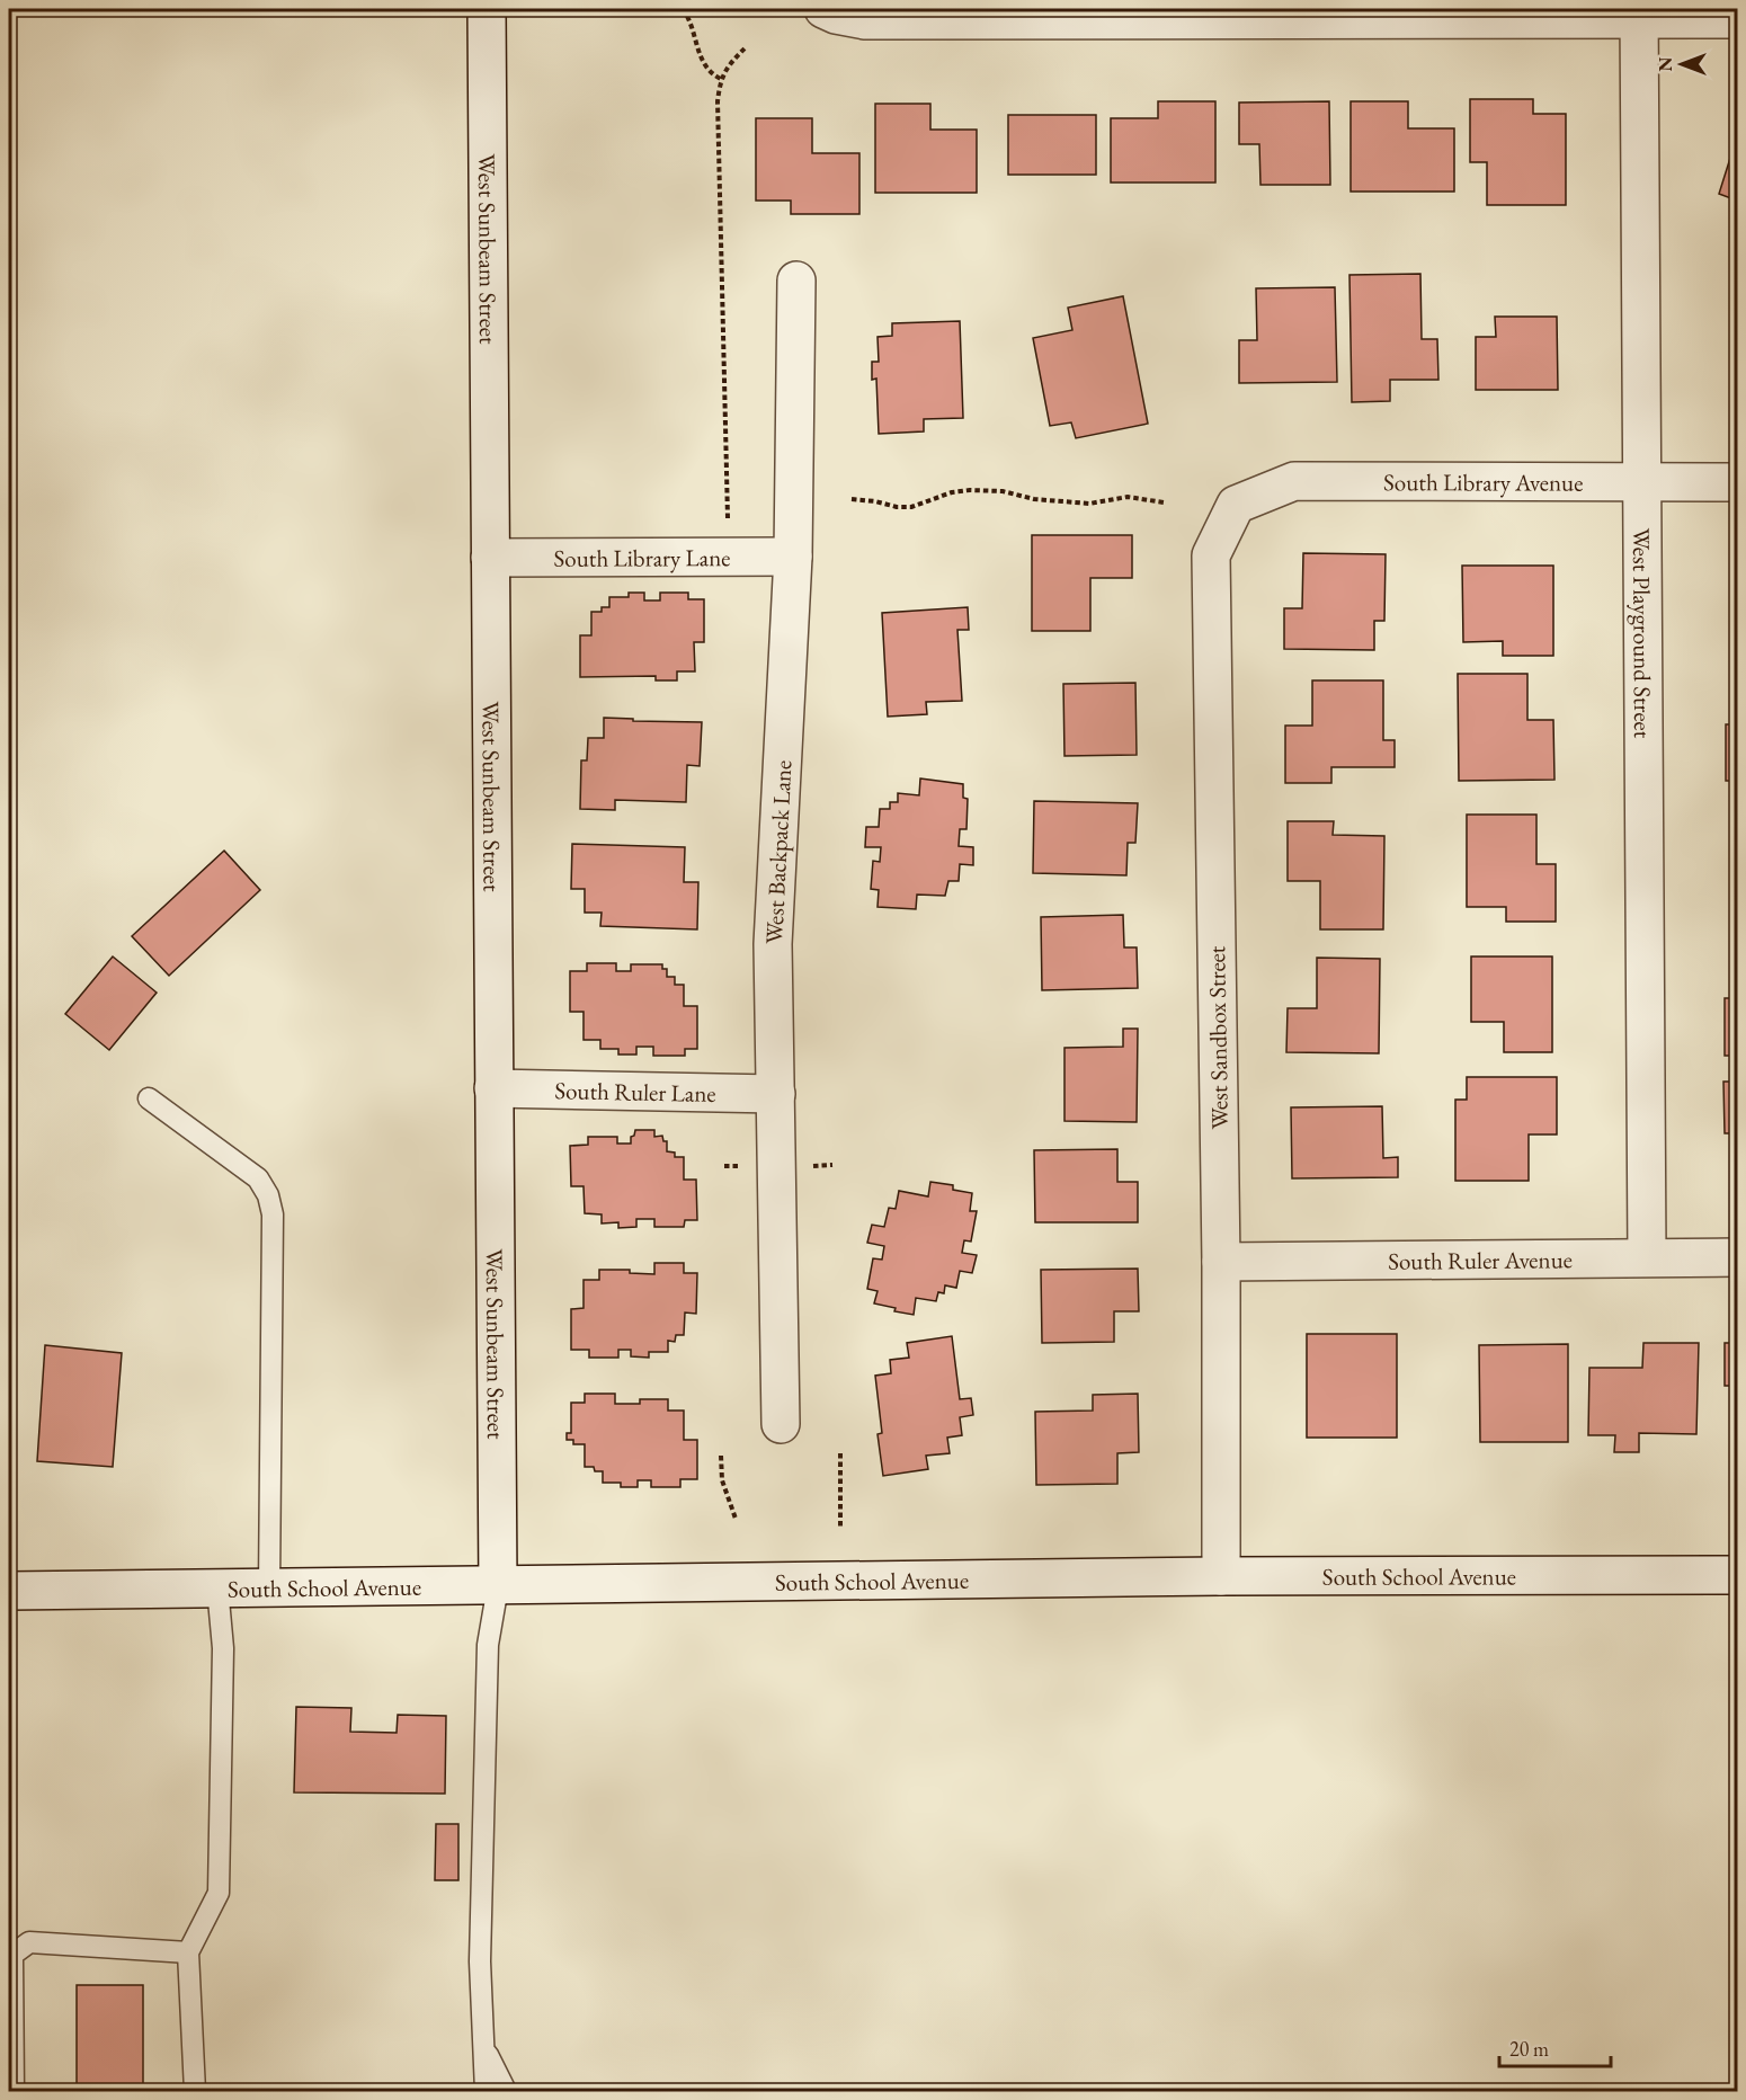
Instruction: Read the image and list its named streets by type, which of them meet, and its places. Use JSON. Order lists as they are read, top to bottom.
{
  "streets": {
    "street": [
      "West Sunbeam Street",
      "South Library Avenue",
      "South Library Lane",
      "West Playground Street",
      "West Backpack Lane",
      "West Sandbox Street",
      "South Ruler Lane",
      "South Ruler Avenue",
      "South School Avenue"
    ]
  },
  "crossings": [
    ["West Sunbeam Street", "South Library Lane"],
    ["West Sunbeam Street", "South Ruler Lane"],
    ["West Sunbeam Street", "South School Avenue"],
    ["South Library Avenue", "West Playground Street"],
    ["South Library Avenue", "West Sandbox Street"],
    ["South Library Lane", "West Backpack Lane"],
    ["West Playground Street", "South Ruler Avenue"],
    ["West Backpack Lane", "South Ruler Lane"],
    ["West Sandbox Street", "South Ruler Avenue"],
    ["West Sandbox Street", "South School Avenue"]
  ],
  "scale_bar": "20 m",
  "north": "left"
}
